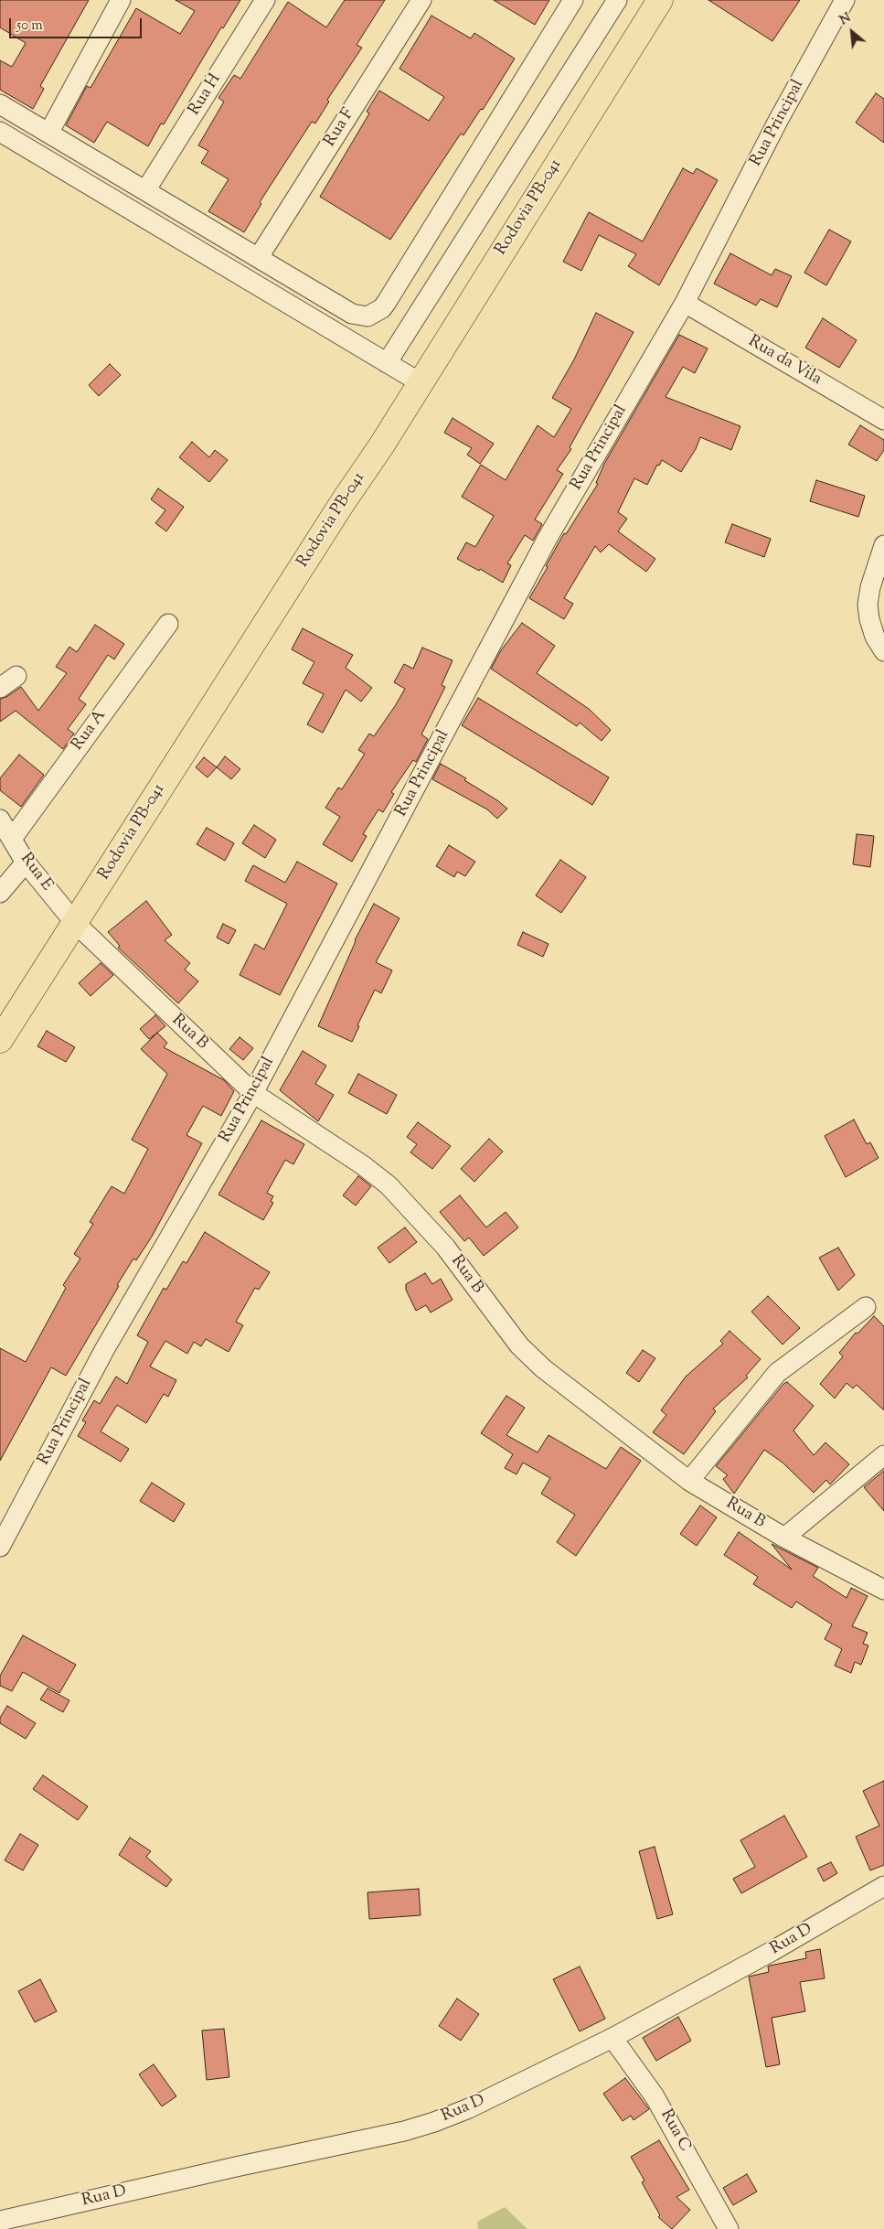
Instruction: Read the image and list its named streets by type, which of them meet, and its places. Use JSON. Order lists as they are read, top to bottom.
{
  "streets": {
    "main road": ["Rodovia PB-041"],
    "street": [
      "Rua H",
      "Rua Principal",
      "Rua F",
      "Rua da Vila",
      "Rua A",
      "Rua E",
      "Rua B",
      "Rua D",
      "Rua C"
    ]
  },
  "crossings": [
    ["Rua Principal", "Rua da Vila"],
    ["Rua Principal", "Rua B"],
    ["Rodovia PB-041", "Rua E"],
    ["Rodovia PB-041", "Rua B"],
    ["Rua A", "Rua E"],
    ["Rua E", "Rua B"],
    ["Rua D", "Rua C"]
  ],
  "scale_bar": "50 m",
  "north": "top left"
}
